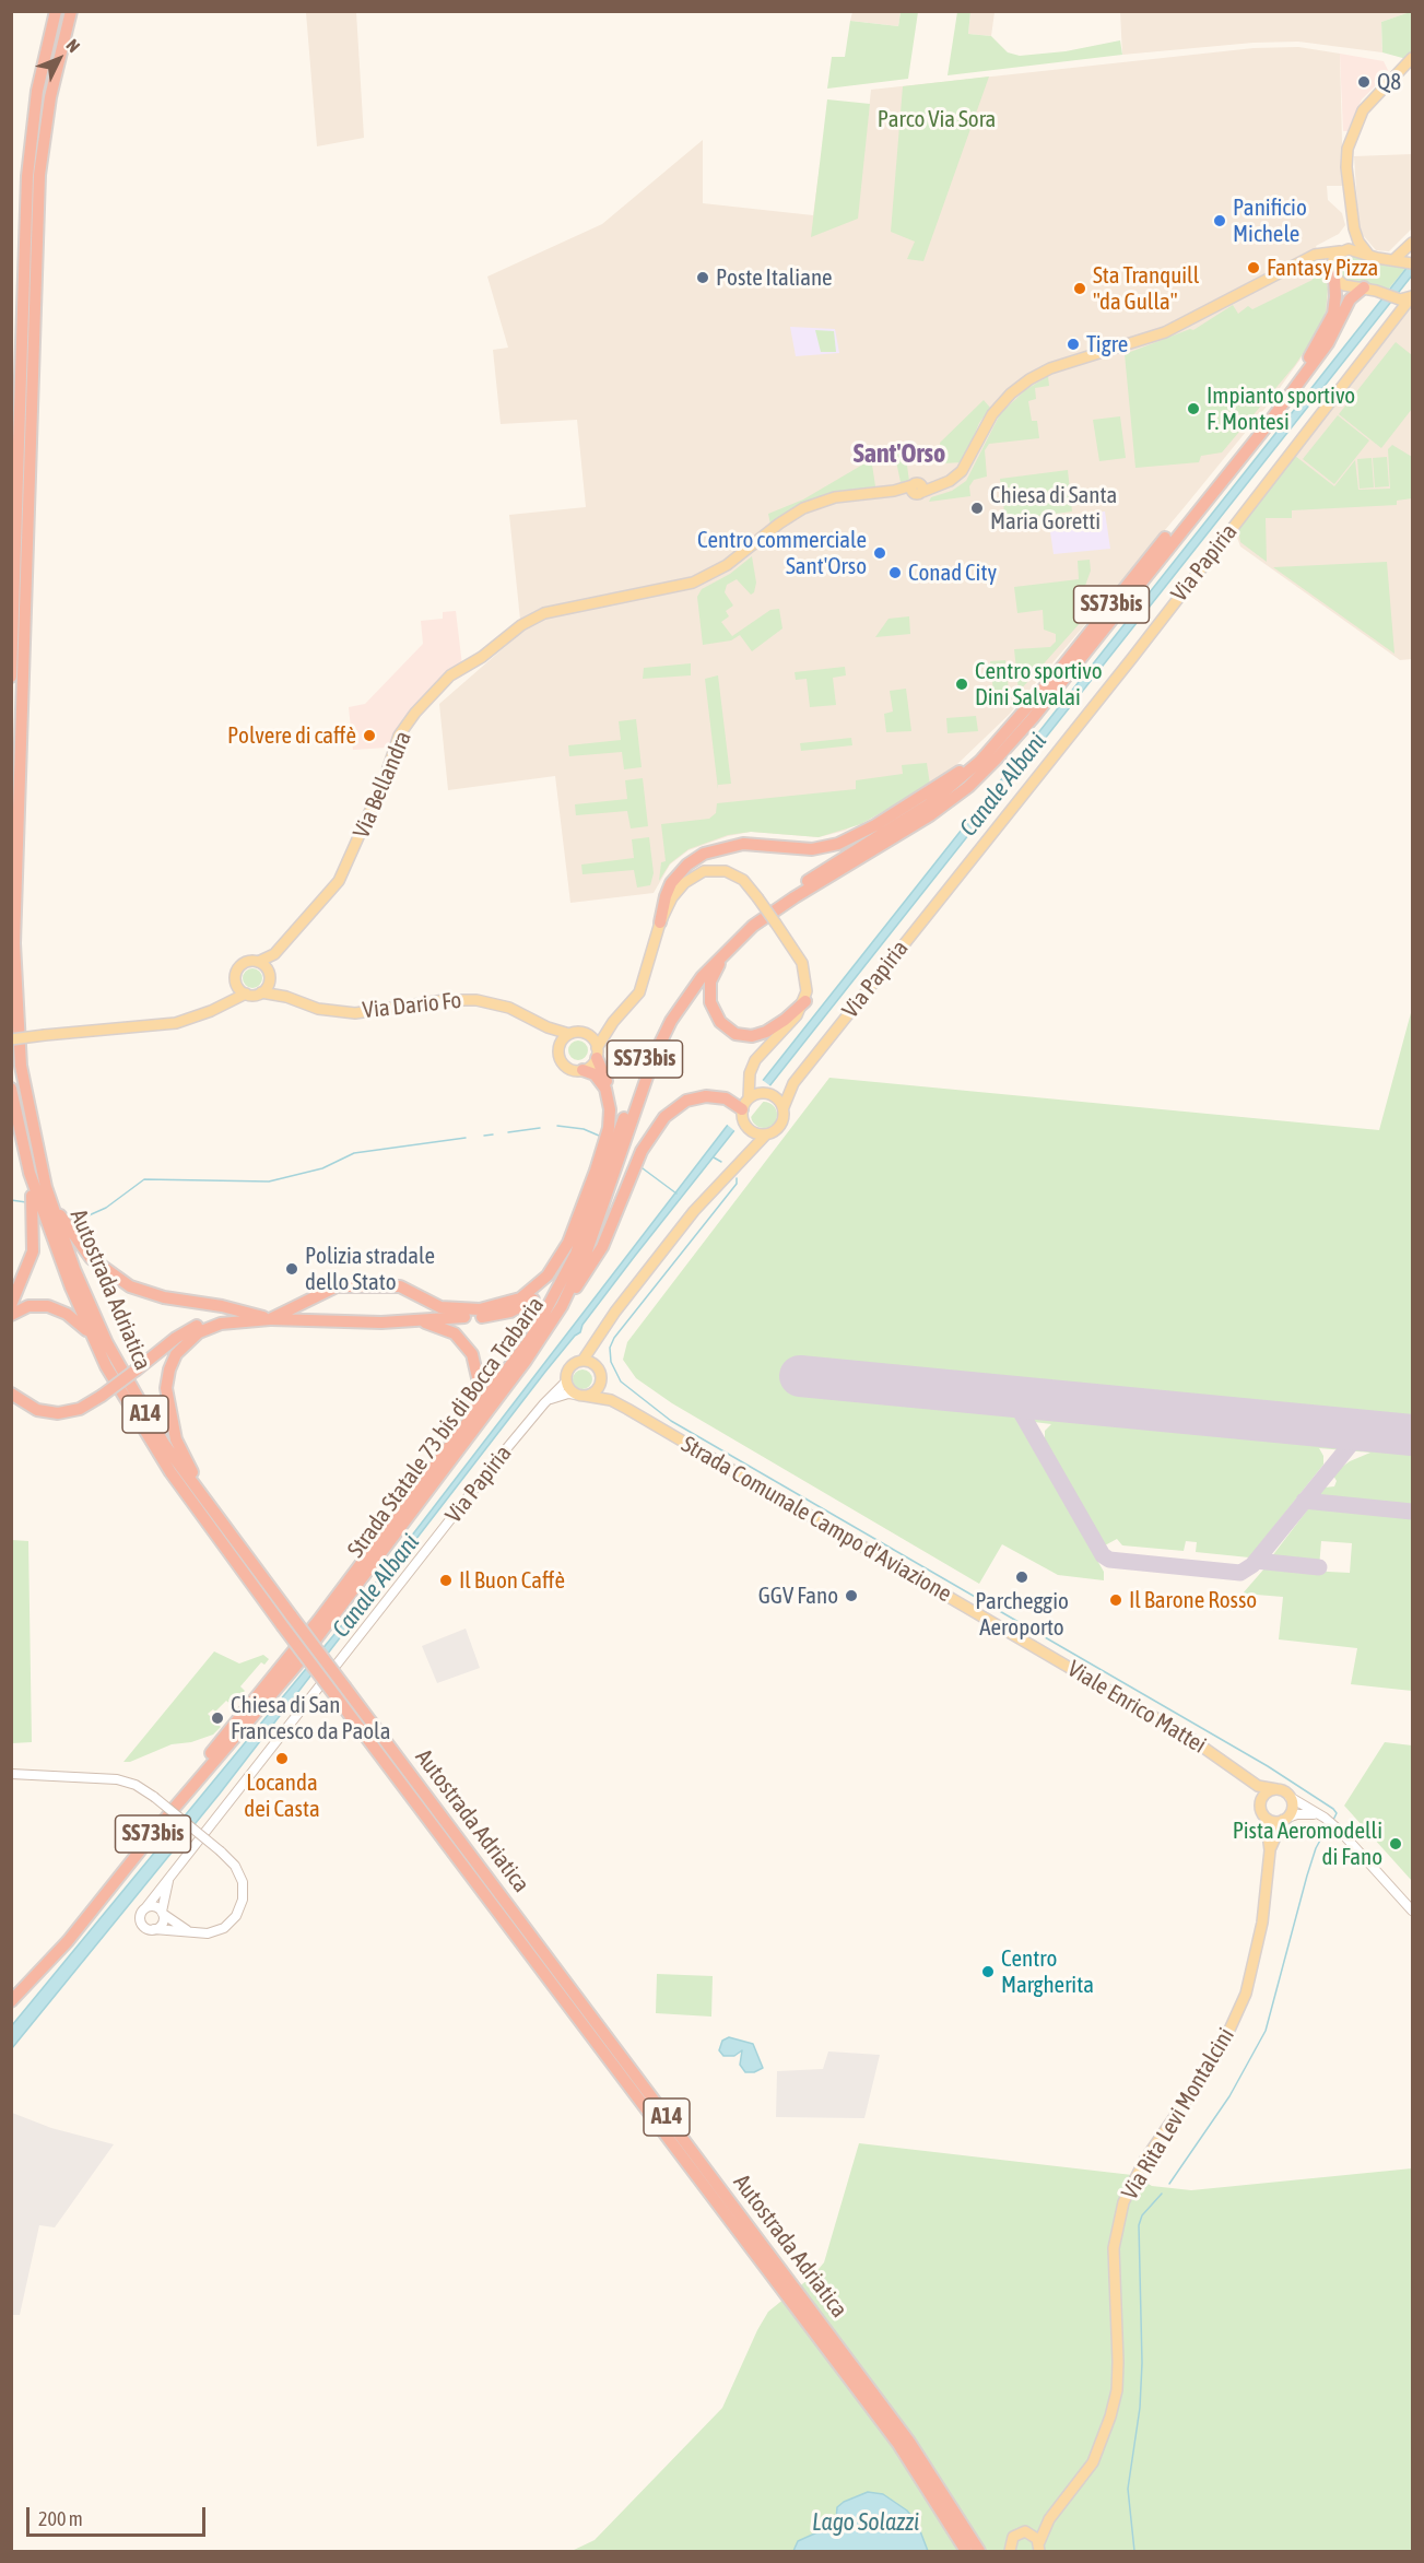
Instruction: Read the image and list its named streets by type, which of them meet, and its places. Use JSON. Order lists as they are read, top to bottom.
{
  "streets": {
    "highway": [
      "SS73bis",
      "Autostrada Adriatica",
      "A14",
      "Strada Statale 73 bis di Bocca Trabaria"
    ],
    "main road": [
      "Via Papiria",
      "Via Bellandra",
      "Via Dario Fo",
      "Strada Comunale Campo d'Aviazione",
      "Viale Enrico Mattei",
      "Via Rita Levi Montalcini"
    ]
  },
  "crossings": [
    ["Via Papiria", "Strada Comunale Campo d'Aviazione"],
    ["Via Bellandra", "Via Dario Fo"],
    ["Via Dario Fo", "A14"],
    ["Autostrada Adriatica", "A14"],
    ["Strada Comunale Campo d'Aviazione", "Viale Enrico Mattei"],
    ["Viale Enrico Mattei", "Via Rita Levi Montalcini"]
  ],
  "districts": ["Sant'Orso"],
  "water": ["Canale Albani", "Lago Solazzi"],
  "parks": ["Parco Via Sora"],
  "places": [
    "Q8",
    "Panificio Michele",
    "Fantasy Pizza",
    "Poste Italiane",
    "Sta Tranquill \"da Gulla\"",
    "Tigre",
    "Impianto sportivo F. Montesi",
    "Chiesa di Santa Maria Goretti",
    "Centro commerciale Sant'Orso",
    "Conad City",
    "Centro sportivo Dini Salvalai",
    "Polvere di caffè",
    "Polizia stradale dello Stato",
    "Parcheggio Aeroporto",
    "Il Buon Caffè",
    "GGV Fano",
    "Il Barone Rosso",
    "Chiesa di San Francesco da Paola",
    "Locanda dei Casta",
    "Pista Aeromodelli di Fano",
    "Centro Margherita"
  ],
  "scale_bar": "200 m",
  "north": "top right"
}
